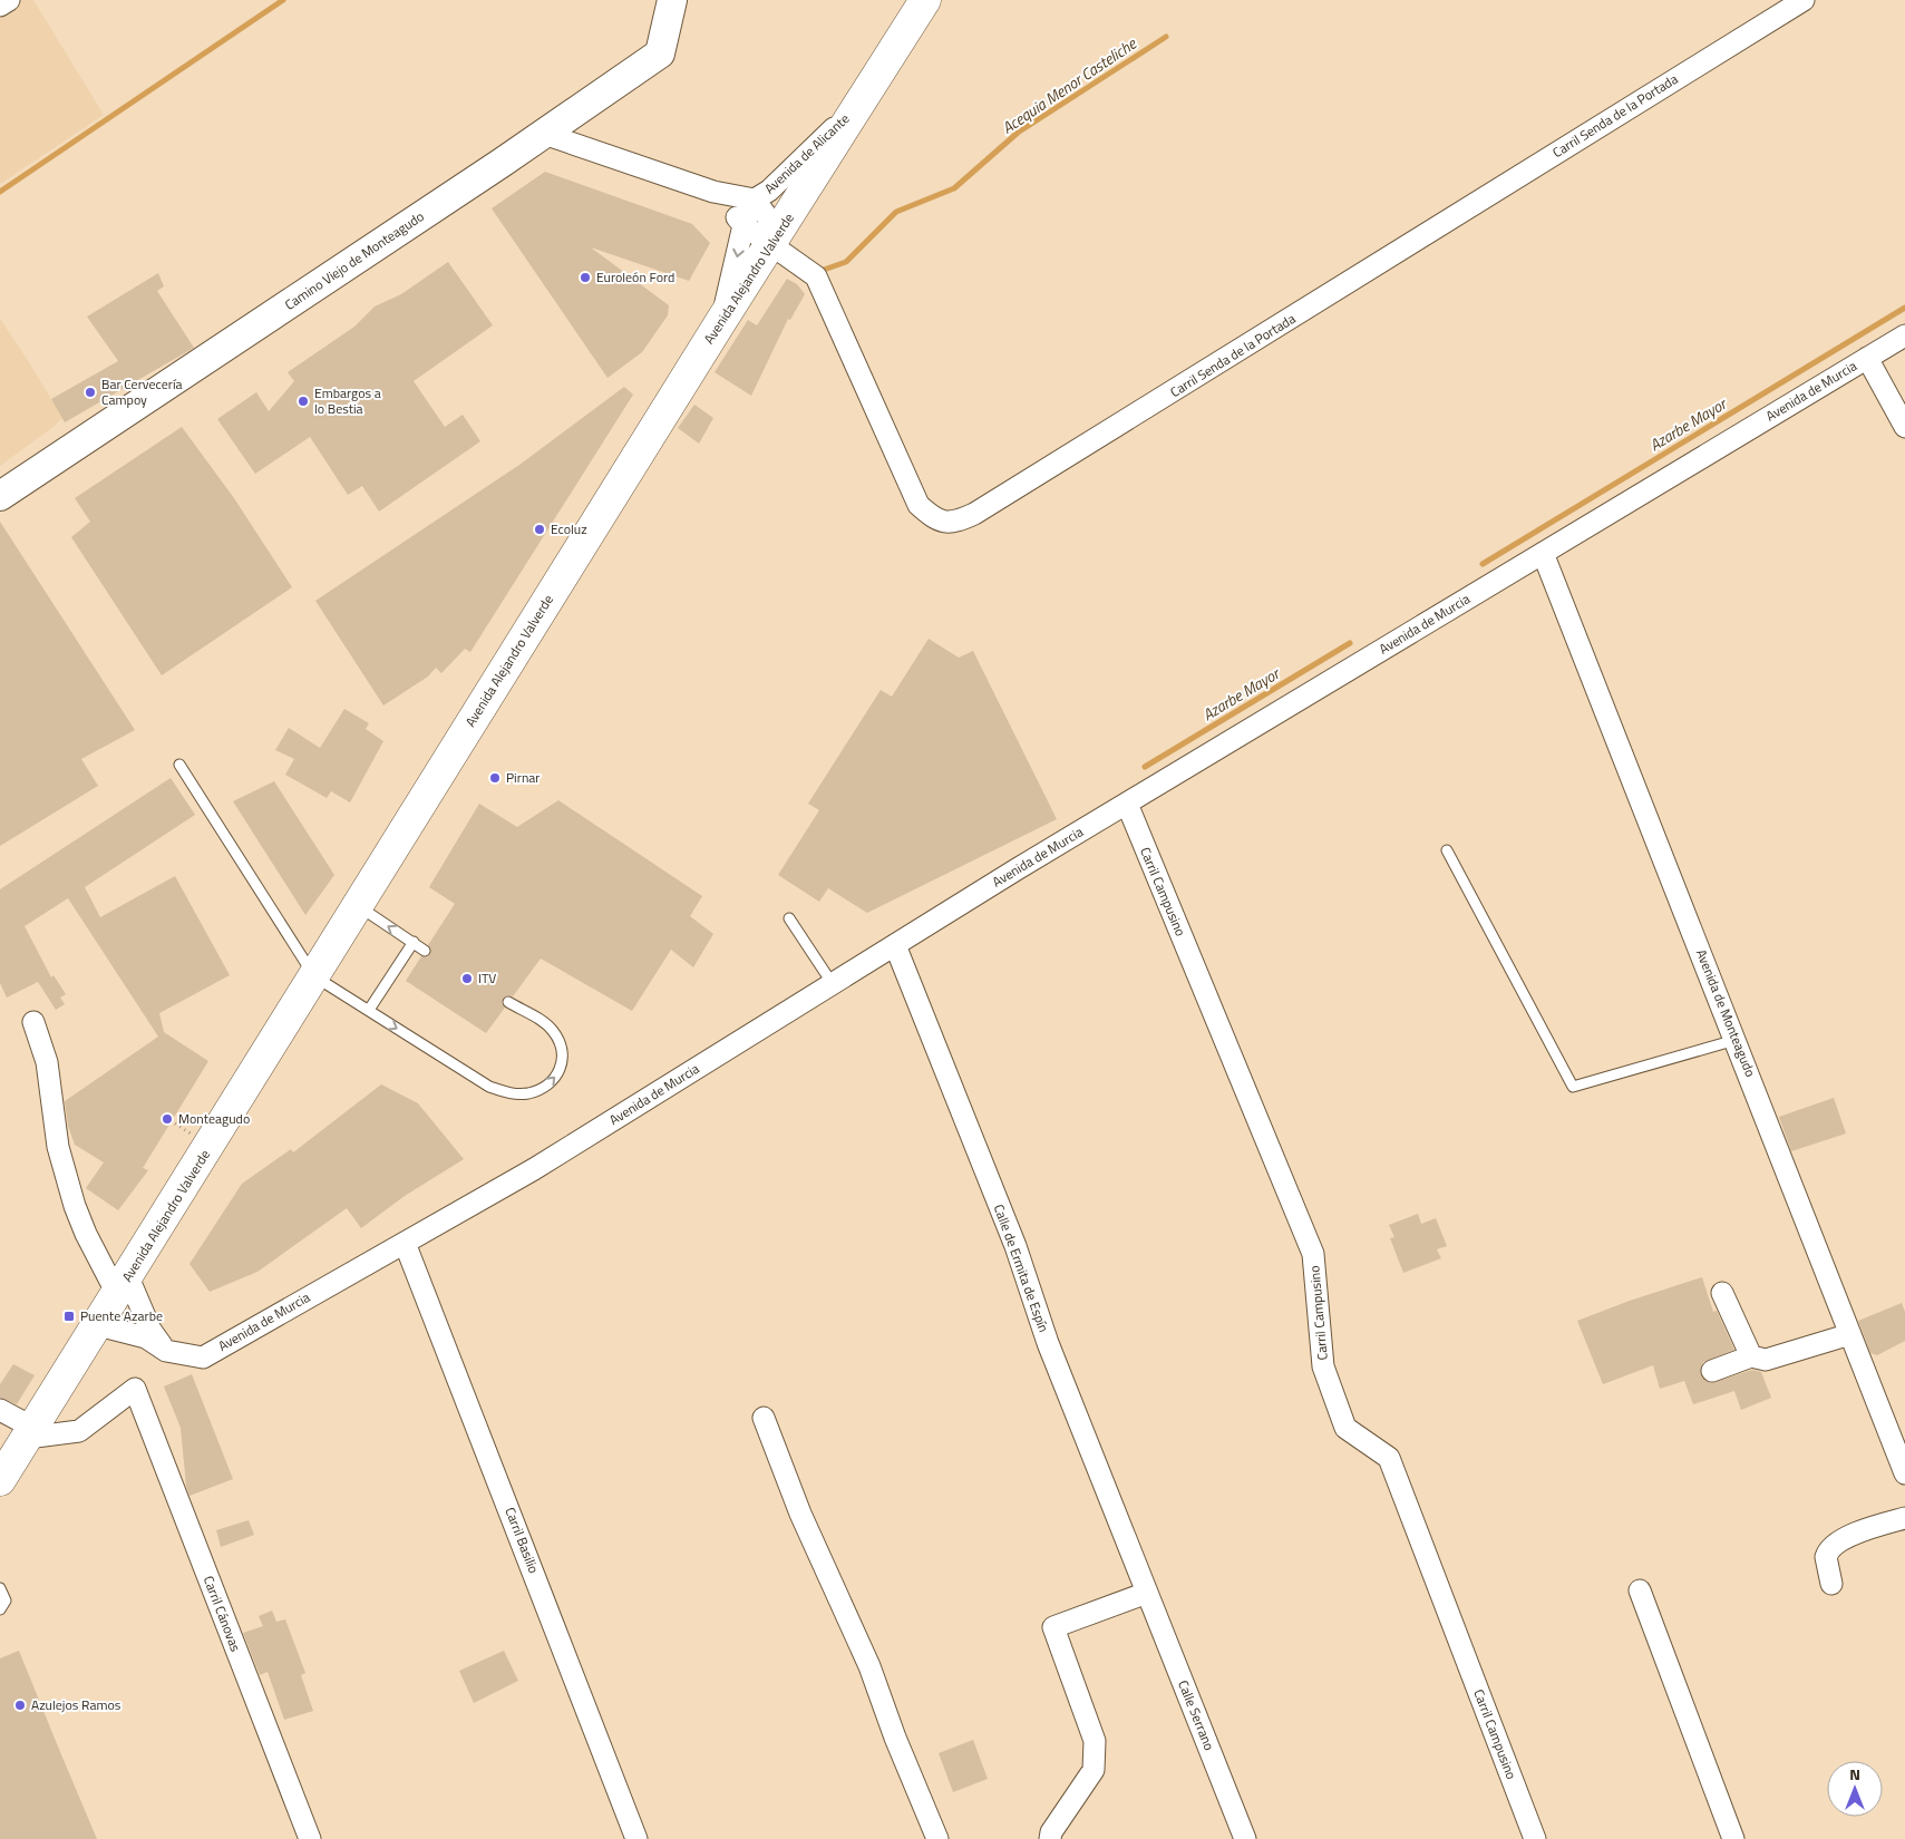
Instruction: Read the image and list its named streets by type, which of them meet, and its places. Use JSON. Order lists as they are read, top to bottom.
{
  "streets": {
    "main road": ["Avenida Alejandro Valverde"],
    "street": [
      "Carril Senda de la Portada",
      "Avenida de Alicante",
      "Camino Viejo de Monteagudo",
      "Avenida de Murcia",
      "Carril Campusino",
      "Avenida de Monteagudo",
      "Calle de Ermita de Espín",
      "Carril Basilio",
      "Carril Cánovas",
      "Calle Serrano"
    ]
  },
  "crossings": [
    ["Carril Senda de la Portada", "Avenida de Alicante"],
    ["Carril Senda de la Portada", "Avenida Alejandro Valverde"],
    ["Avenida de Alicante", "Camino Viejo de Monteagudo"],
    ["Avenida de Alicante", "Avenida Alejandro Valverde"],
    ["Avenida Alejandro Valverde", "Avenida de Murcia"],
    ["Avenida de Murcia", "Carril Campusino"],
    ["Avenida de Murcia", "Avenida de Monteagudo"],
    ["Avenida de Murcia", "Calle de Ermita de Espín"],
    ["Avenida de Murcia", "Carril Basilio"],
    ["Calle de Ermita de Espín", "Calle Serrano"]
  ],
  "water": ["Acequia Menor Casteliche", "Azarbe Mayor"],
  "places": {
    "other": [
      "Euroleón Ford",
      "Bar Cervecería Campoy",
      "Embargos a lo Bestia",
      "Ecoluz",
      "Pirnar",
      "ITV",
      "Monteagudo",
      "Azulejos Ramos"
    ],
    "transit": ["Puente Azarbe"]
  },
  "north": "top"
}
